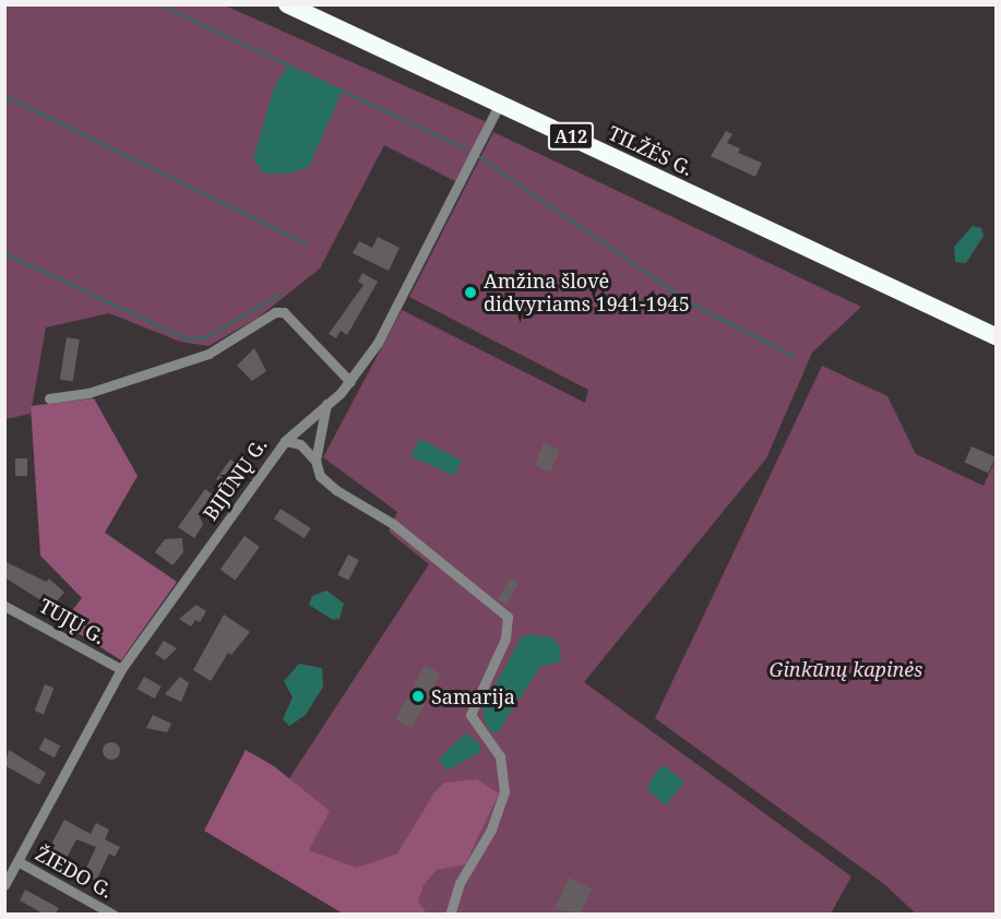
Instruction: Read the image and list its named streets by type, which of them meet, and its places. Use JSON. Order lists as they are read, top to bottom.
{
  "streets": {
    "highway": ["A12", "TILŽĖS G."],
    "street": ["BIJŪNŲ G.", "TUJŲ G.", "ŽIEDO G."]
  },
  "crossings": [
    ["TILŽĖS G.", "BIJŪNŲ G."],
    ["BIJŪNŲ G.", "TUJŲ G."],
    ["BIJŪNŲ G.", "ŽIEDO G."]
  ],
  "parks": ["Ginkūnų kapinės"],
  "places": ["Amžina šlovė didvyriams 1941-1945", "Samarija"]
}
